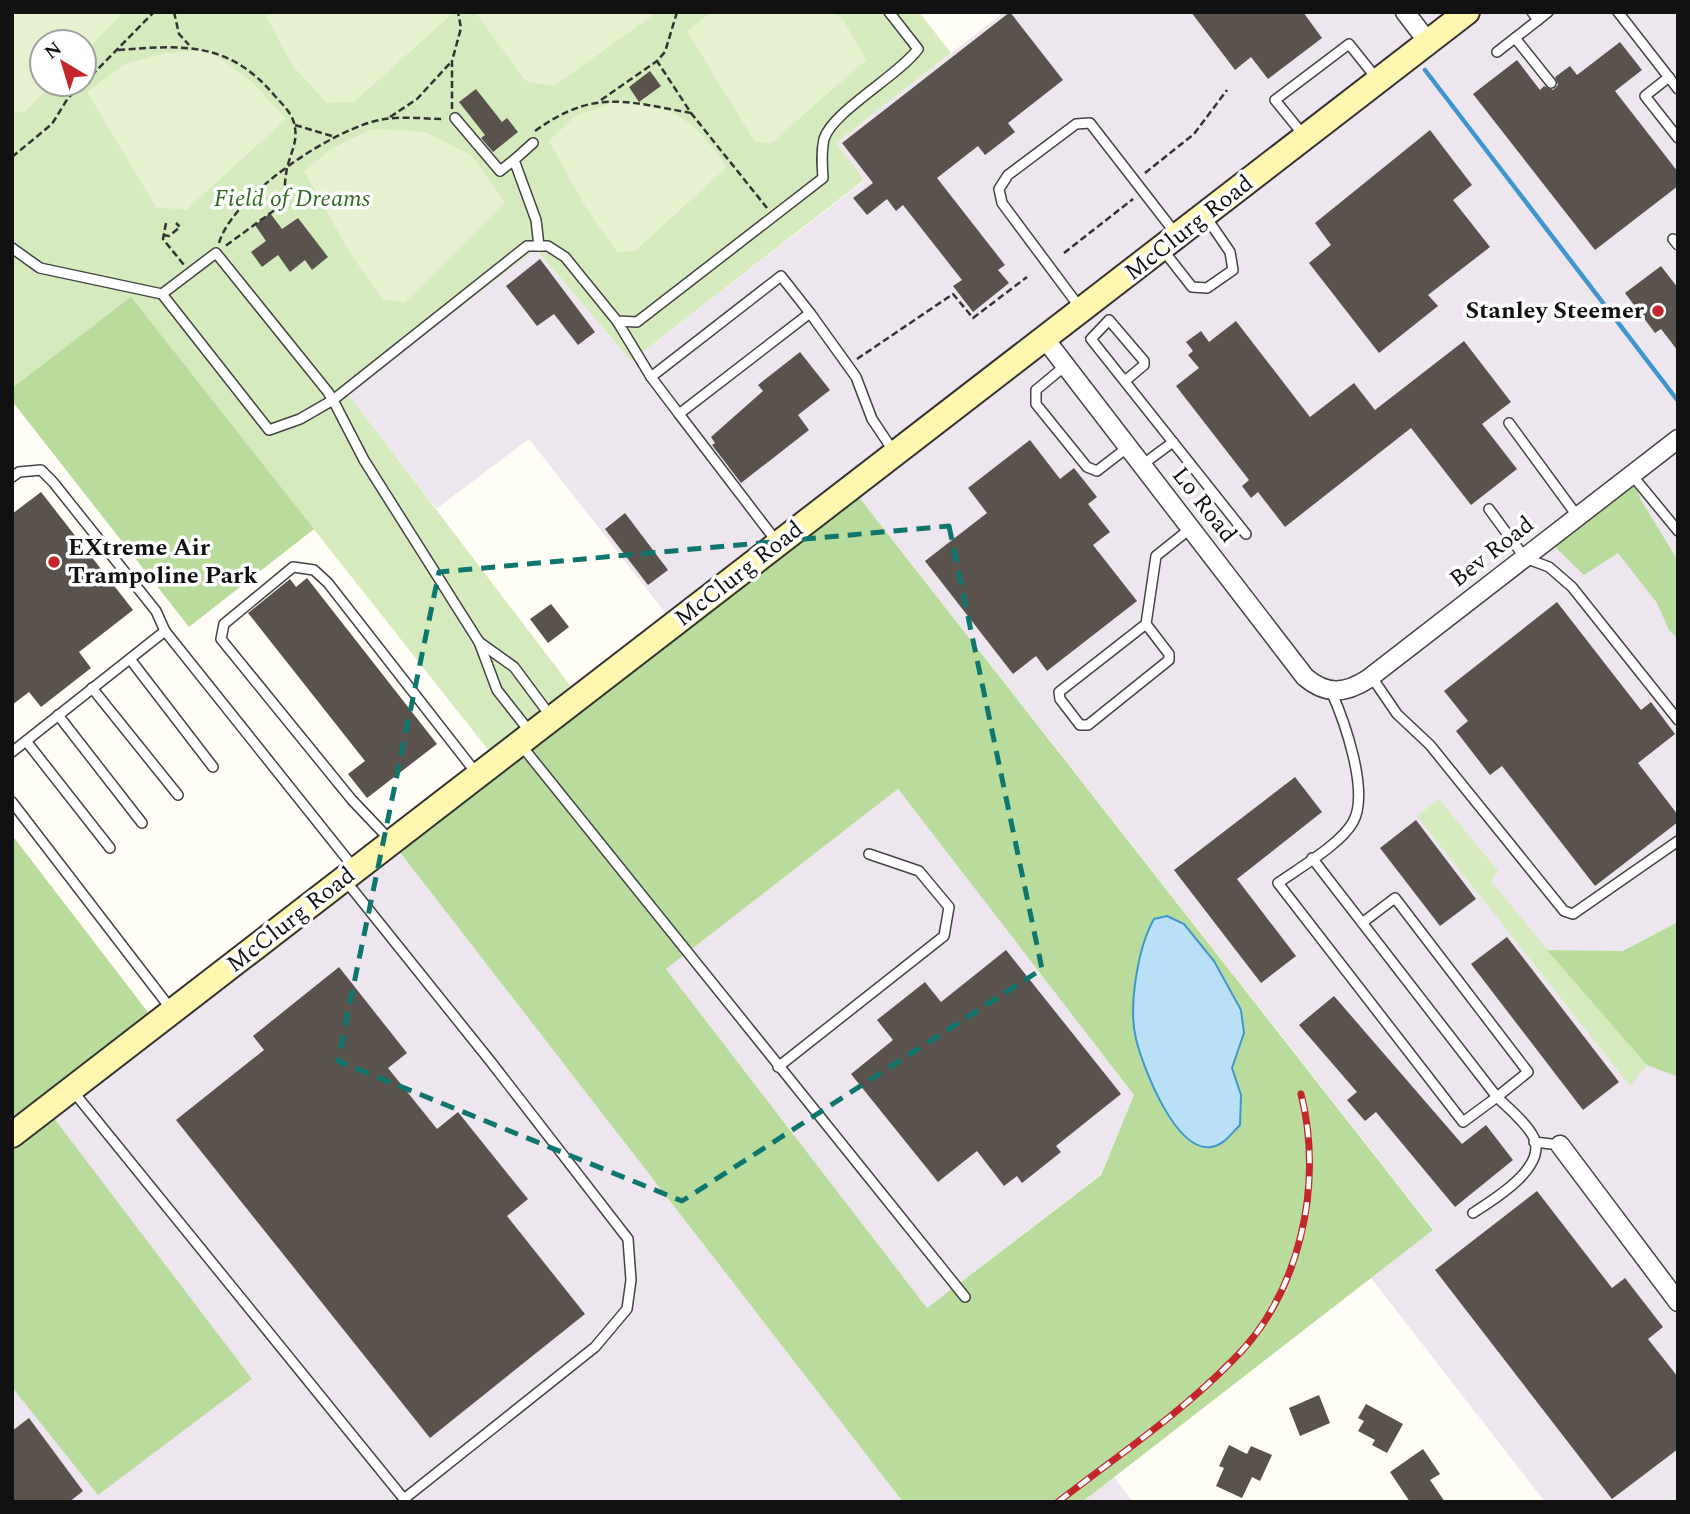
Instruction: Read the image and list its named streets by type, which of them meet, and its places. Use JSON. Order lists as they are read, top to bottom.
{
  "streets": {
    "street": ["McClurg Road", "Lo Road", "Bev Road"]
  },
  "crossings": [
    ["McClurg Road", "Lo Road"],
    ["Lo Road", "Bev Road"]
  ],
  "parks": ["Field of Dreams"],
  "places": ["Stanley Steemer", "EXtreme Air Trampoline Park"],
  "north": "top left"
}
